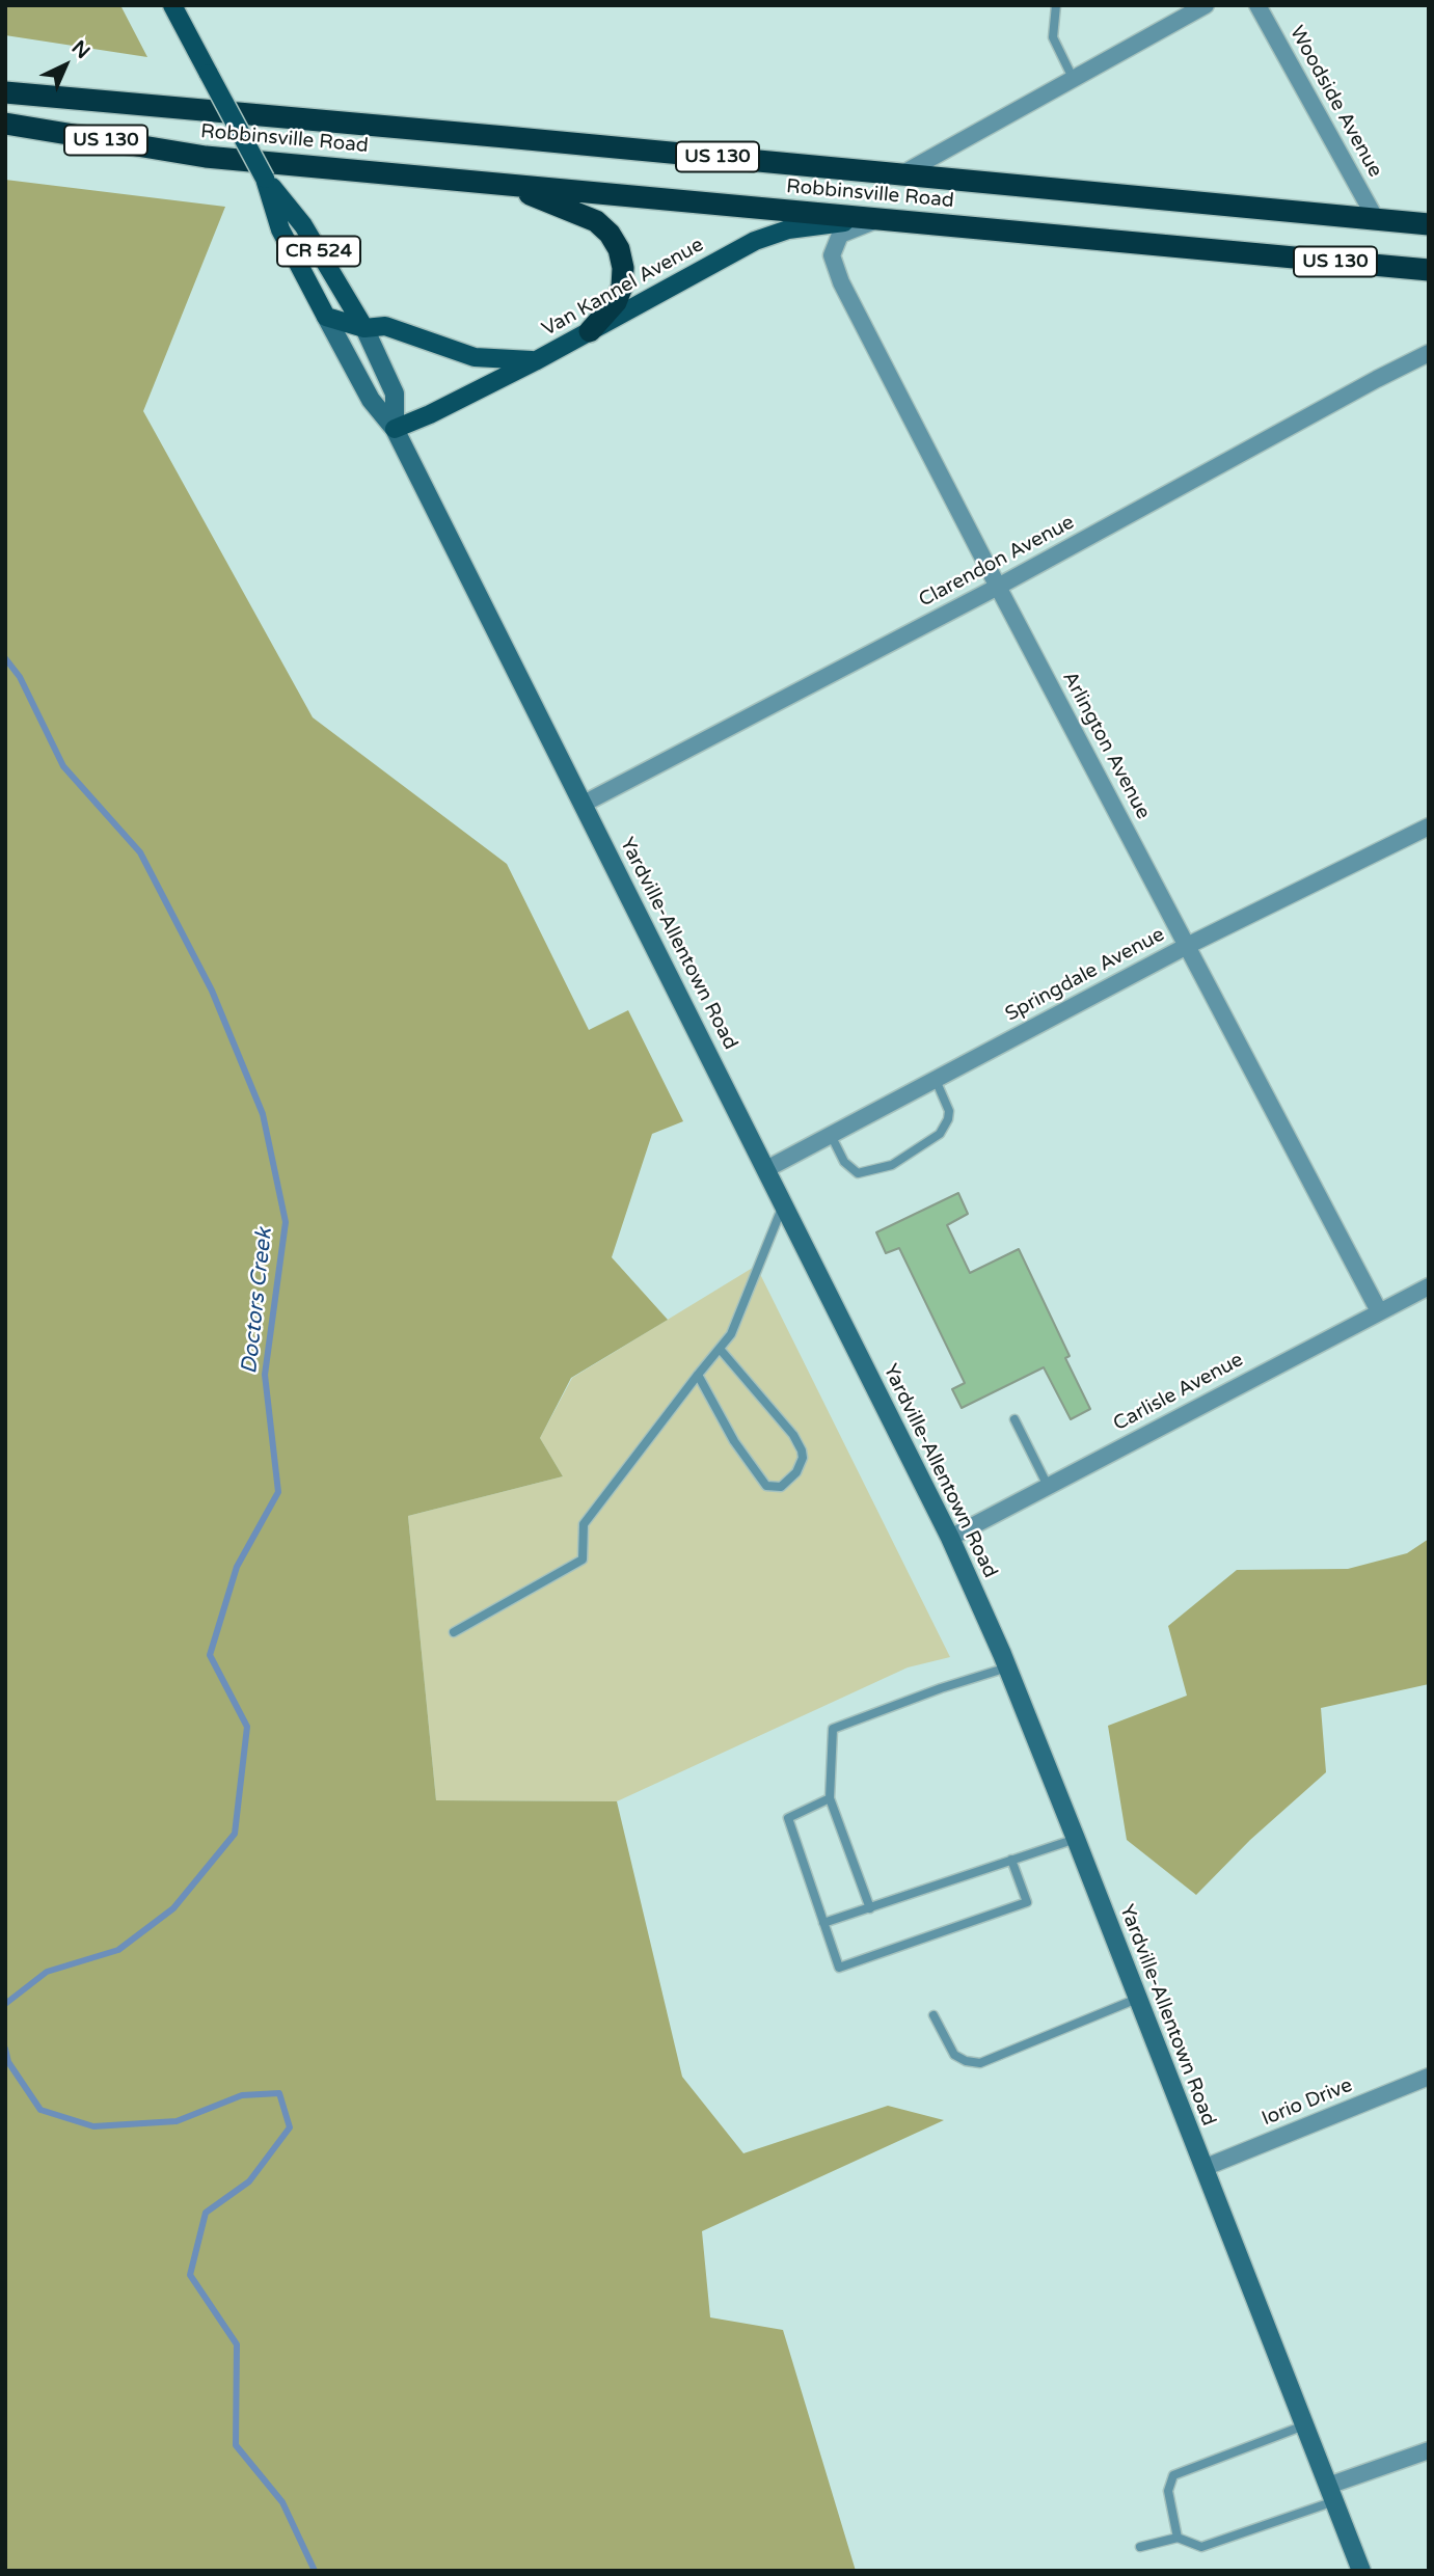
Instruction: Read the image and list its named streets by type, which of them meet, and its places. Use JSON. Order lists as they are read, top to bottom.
{
  "streets": {
    "highway": ["Robbinsville Road", "US 130"],
    "main road": ["CR 524", "Van Kannel Avenue", "Yardville-Allentown Road"],
    "street": [
      "Woodside Avenue",
      "Clarendon Avenue",
      "Arlington Avenue",
      "Springdale Avenue",
      "Carlisle Avenue",
      "Iorio Drive"
    ]
  },
  "crossings": [
    ["Woodside Avenue", "Robbinsville Road"],
    ["Robbinsville Road", "Van Kannel Avenue"],
    ["Robbinsville Road", "Arlington Avenue"],
    ["Van Kannel Avenue", "Arlington Avenue"],
    ["Van Kannel Avenue", "Yardville-Allentown Road"],
    ["Clarendon Avenue", "Arlington Avenue"],
    ["Clarendon Avenue", "Yardville-Allentown Road"],
    ["Arlington Avenue", "Springdale Avenue"],
    ["Arlington Avenue", "Carlisle Avenue"],
    ["Yardville-Allentown Road", "Springdale Avenue"],
    ["Yardville-Allentown Road", "Carlisle Avenue"],
    ["Yardville-Allentown Road", "Iorio Drive"]
  ],
  "water": ["Doctors Creek"],
  "north": "top right"
}
